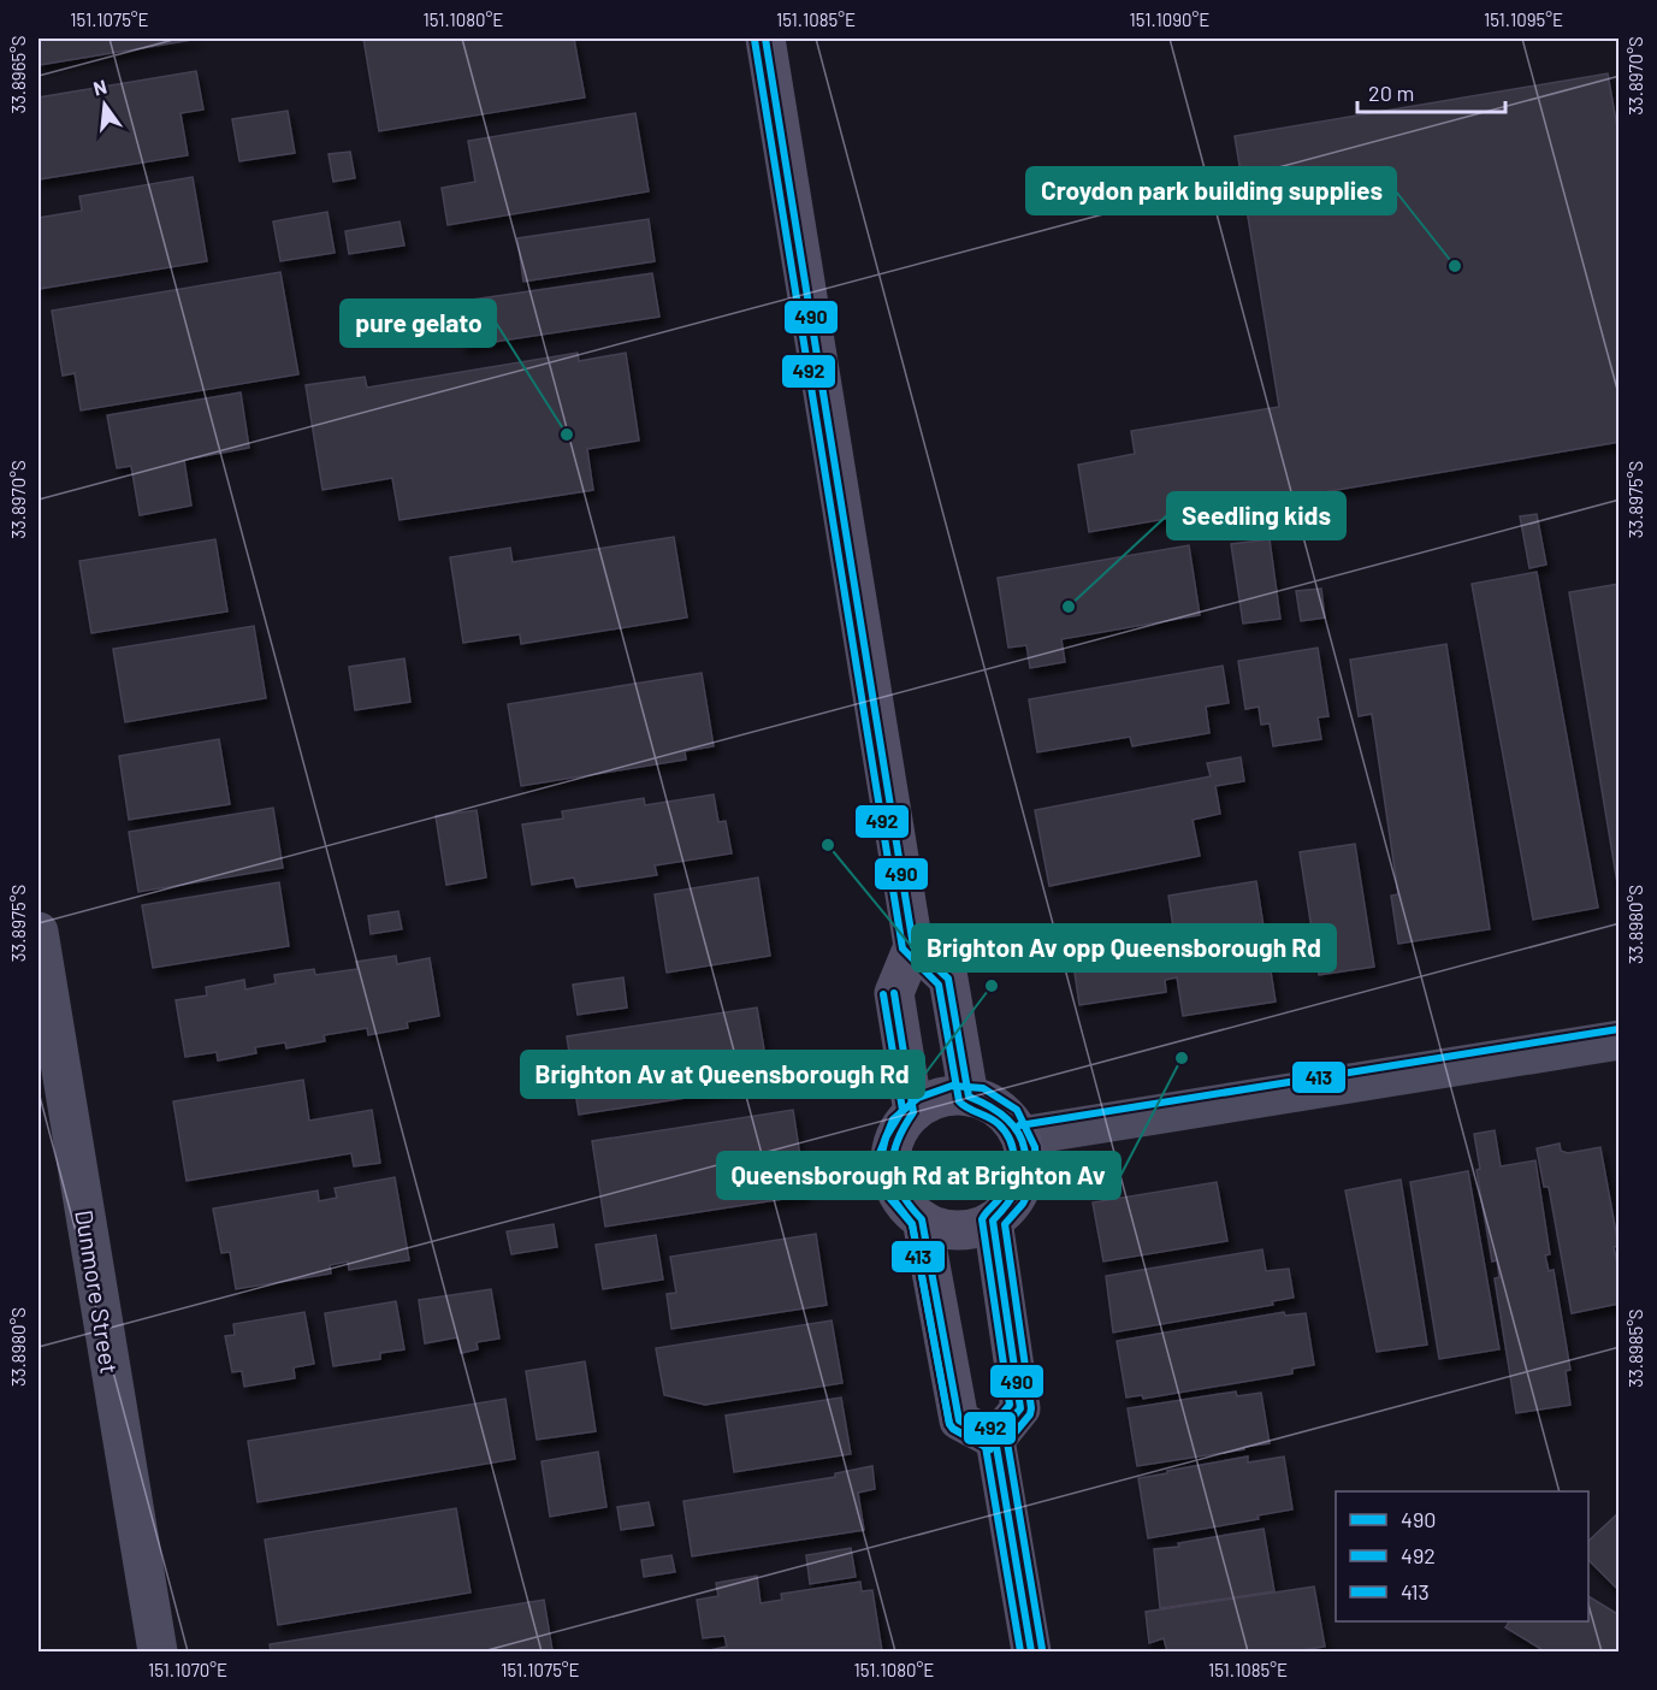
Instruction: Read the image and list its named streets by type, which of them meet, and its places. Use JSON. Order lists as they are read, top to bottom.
{
  "streets": {
    "street": ["Dunmore Street"]
  },
  "places": [
    "Croydon park building supplies",
    "pure gelato",
    "Seedling kids",
    "Brighton Av opp Queensborough Rd",
    "Brighton Av at Queensborough Rd",
    "Queensborough Rd at Brighton Av"
  ],
  "lines": ["transit line 490", "transit line 492", "transit line 413"],
  "legend": ["490", "492", "413"],
  "scale_bar": "20 m",
  "north": "top",
  "coordinates": [
    "151.1075°E",
    "151.1080°E",
    "151.1085°E",
    "151.1090°E",
    "151.1095°E",
    "33.8965°S",
    "33.8970°S",
    "33.8975°S",
    "33.8980°S",
    "33.8985°S",
    "151.1070°E"
  ]
}
